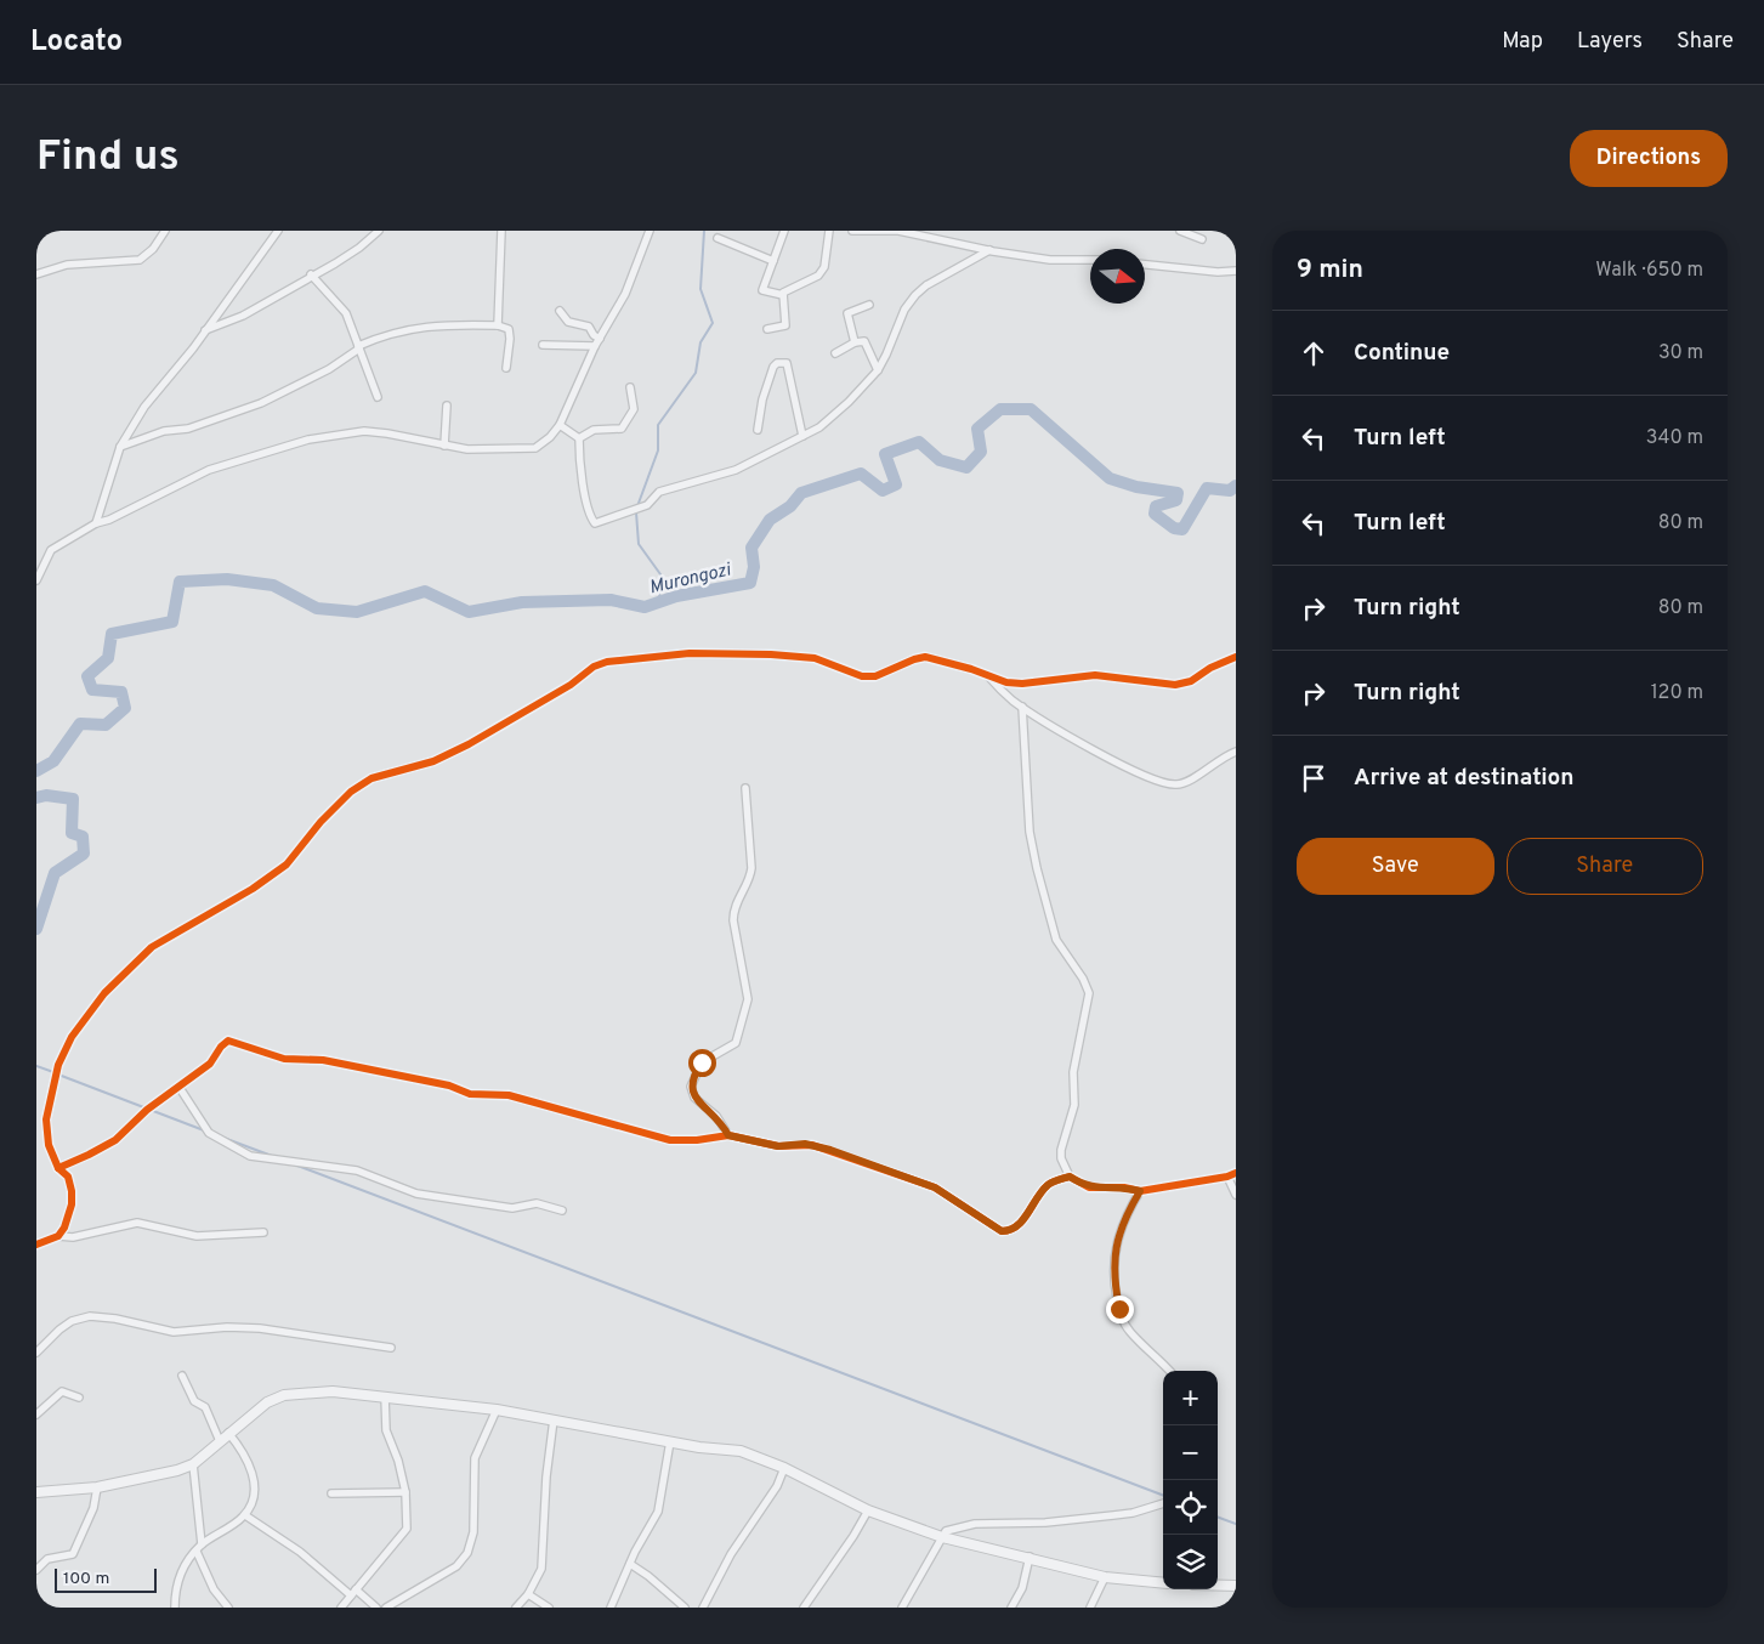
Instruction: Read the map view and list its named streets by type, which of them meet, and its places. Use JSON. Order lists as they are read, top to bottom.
{
  "water": ["Murongozi"],
  "scale_bar": "100 m",
  "north": "right",
  "page": {
    "header": "Locato",
    "nav": ["Map", "Layers", "Share"],
    "buttons": [
      "Directions",
      ["Save", "Share"]
    ],
    "title": "Find us",
    "heading": ["9 min", "Walk · 650 m"],
    "list": [
      ["Continue", "30 m"],
      ["Turn left", "340 m"],
      ["Turn left", "80 m"],
      ["Turn right", "80 m"],
      ["Turn right", "120 m"],
      "Arrive at destination"
    ],
    "map_buttons": ["+", "−"],
    "scale": "100 m"
  }
}
